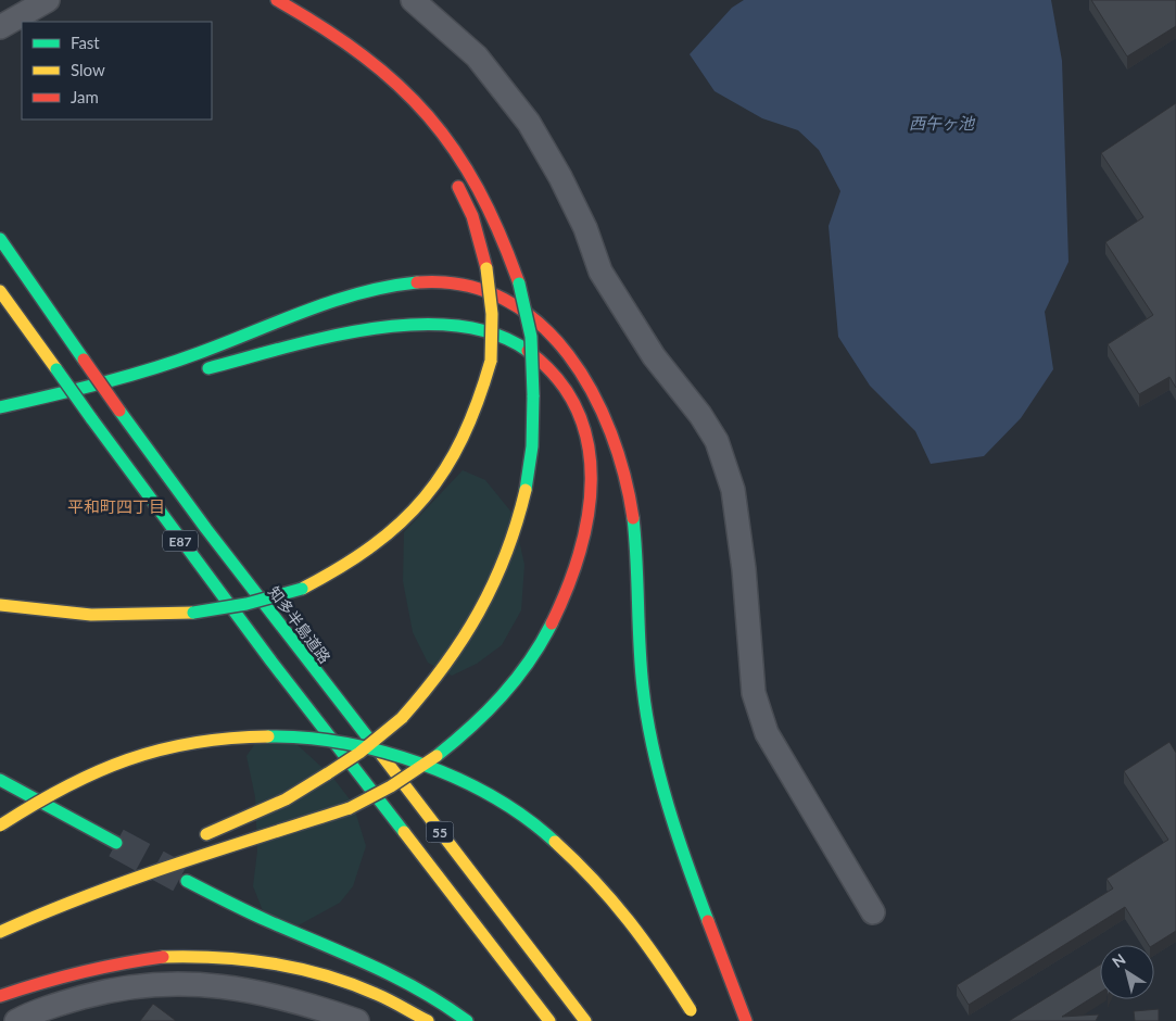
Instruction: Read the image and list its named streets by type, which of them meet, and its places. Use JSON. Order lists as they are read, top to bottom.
{
  "streets": {
    "highway": ["E87", "知多半島道路", "55"]
  },
  "crossings": [
    ["E87", "55"]
  ],
  "districts": ["平和町四丁目"],
  "water": ["西午ヶ池"],
  "legend": ["Fast", "Slow", "Jam"],
  "north": "top left"
}
